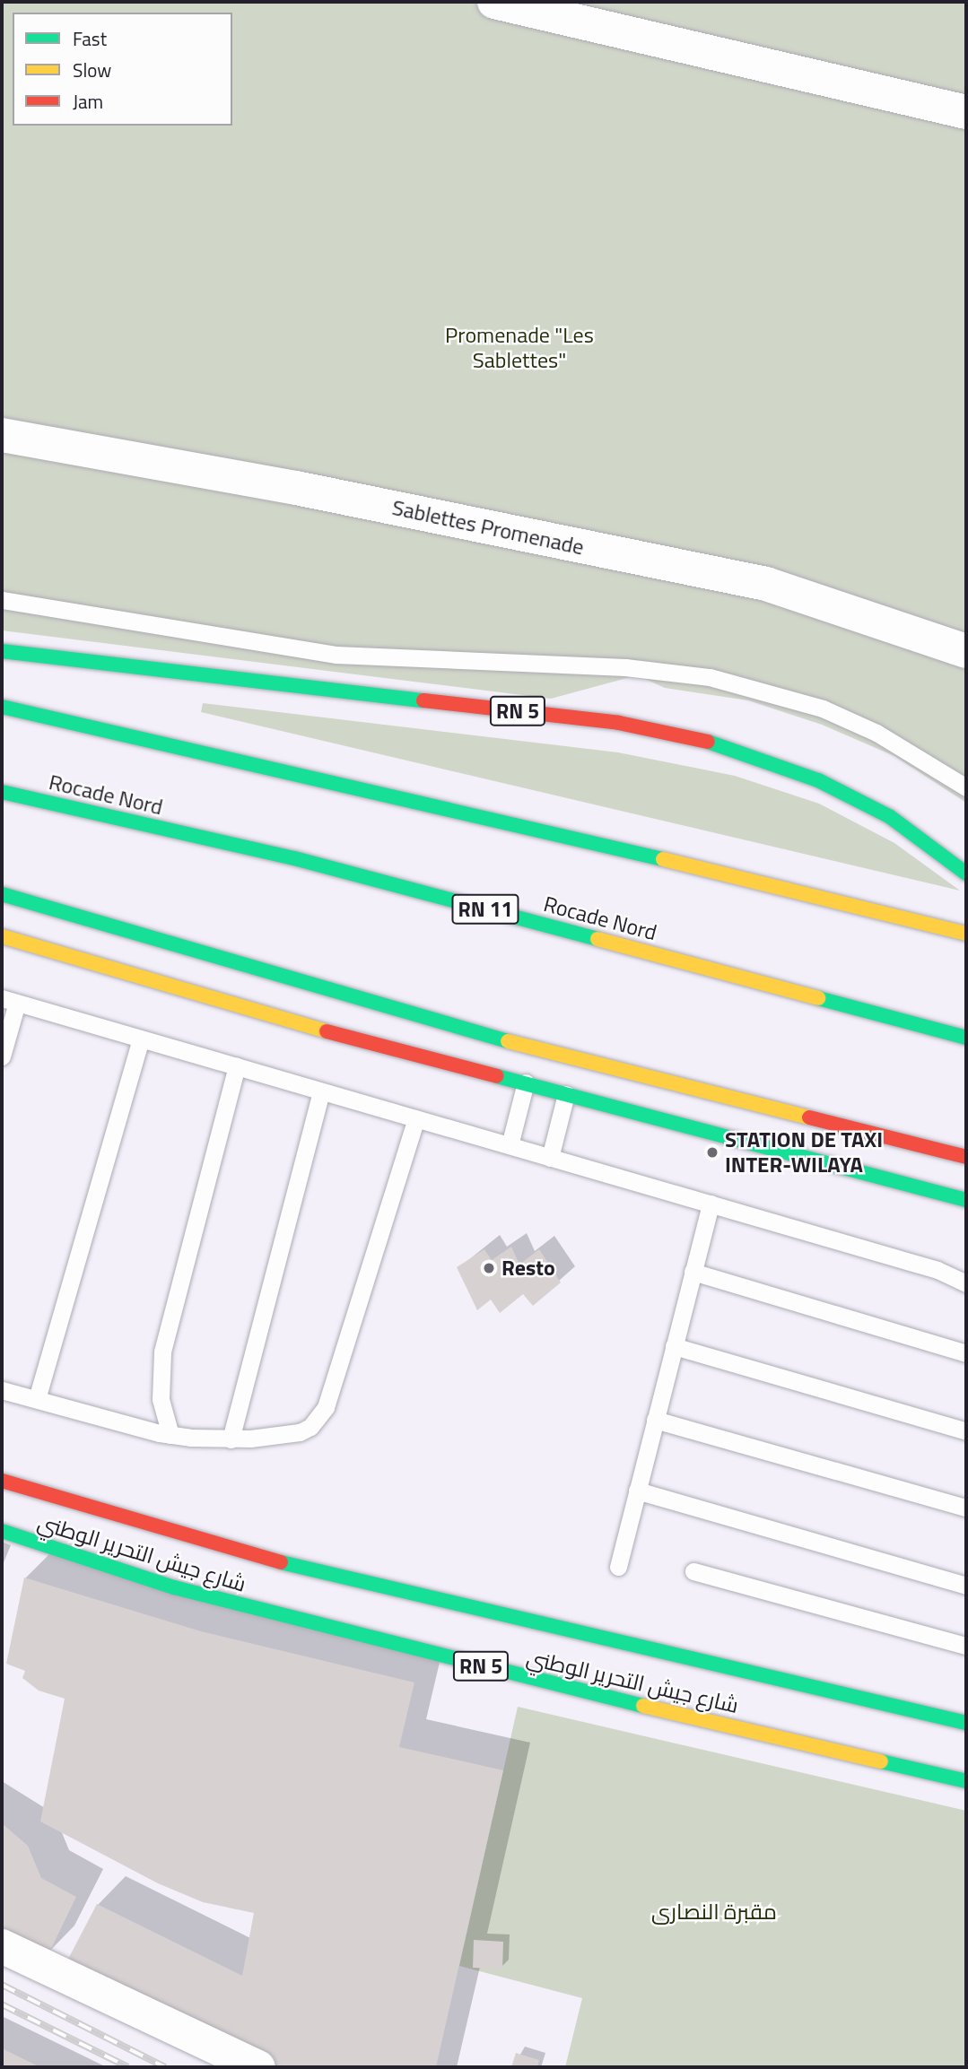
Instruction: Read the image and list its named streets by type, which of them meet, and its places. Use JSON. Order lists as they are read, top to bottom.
{
  "streets": {
    "main road": [
      "RN 5",
      "Rocade Nord",
      "RN 11",
      "شارع جيش التحرير الوطني"
    ],
    "street": ["Sablettes Promenade"]
  },
  "parks": ["Promenade \"Les Sablettes\"", "مقبرة النصارى"],
  "places": ["STATION DE TAXI INTER-WILAYA", "Resto"],
  "legend": ["Fast", "Slow", "Jam"]
}
